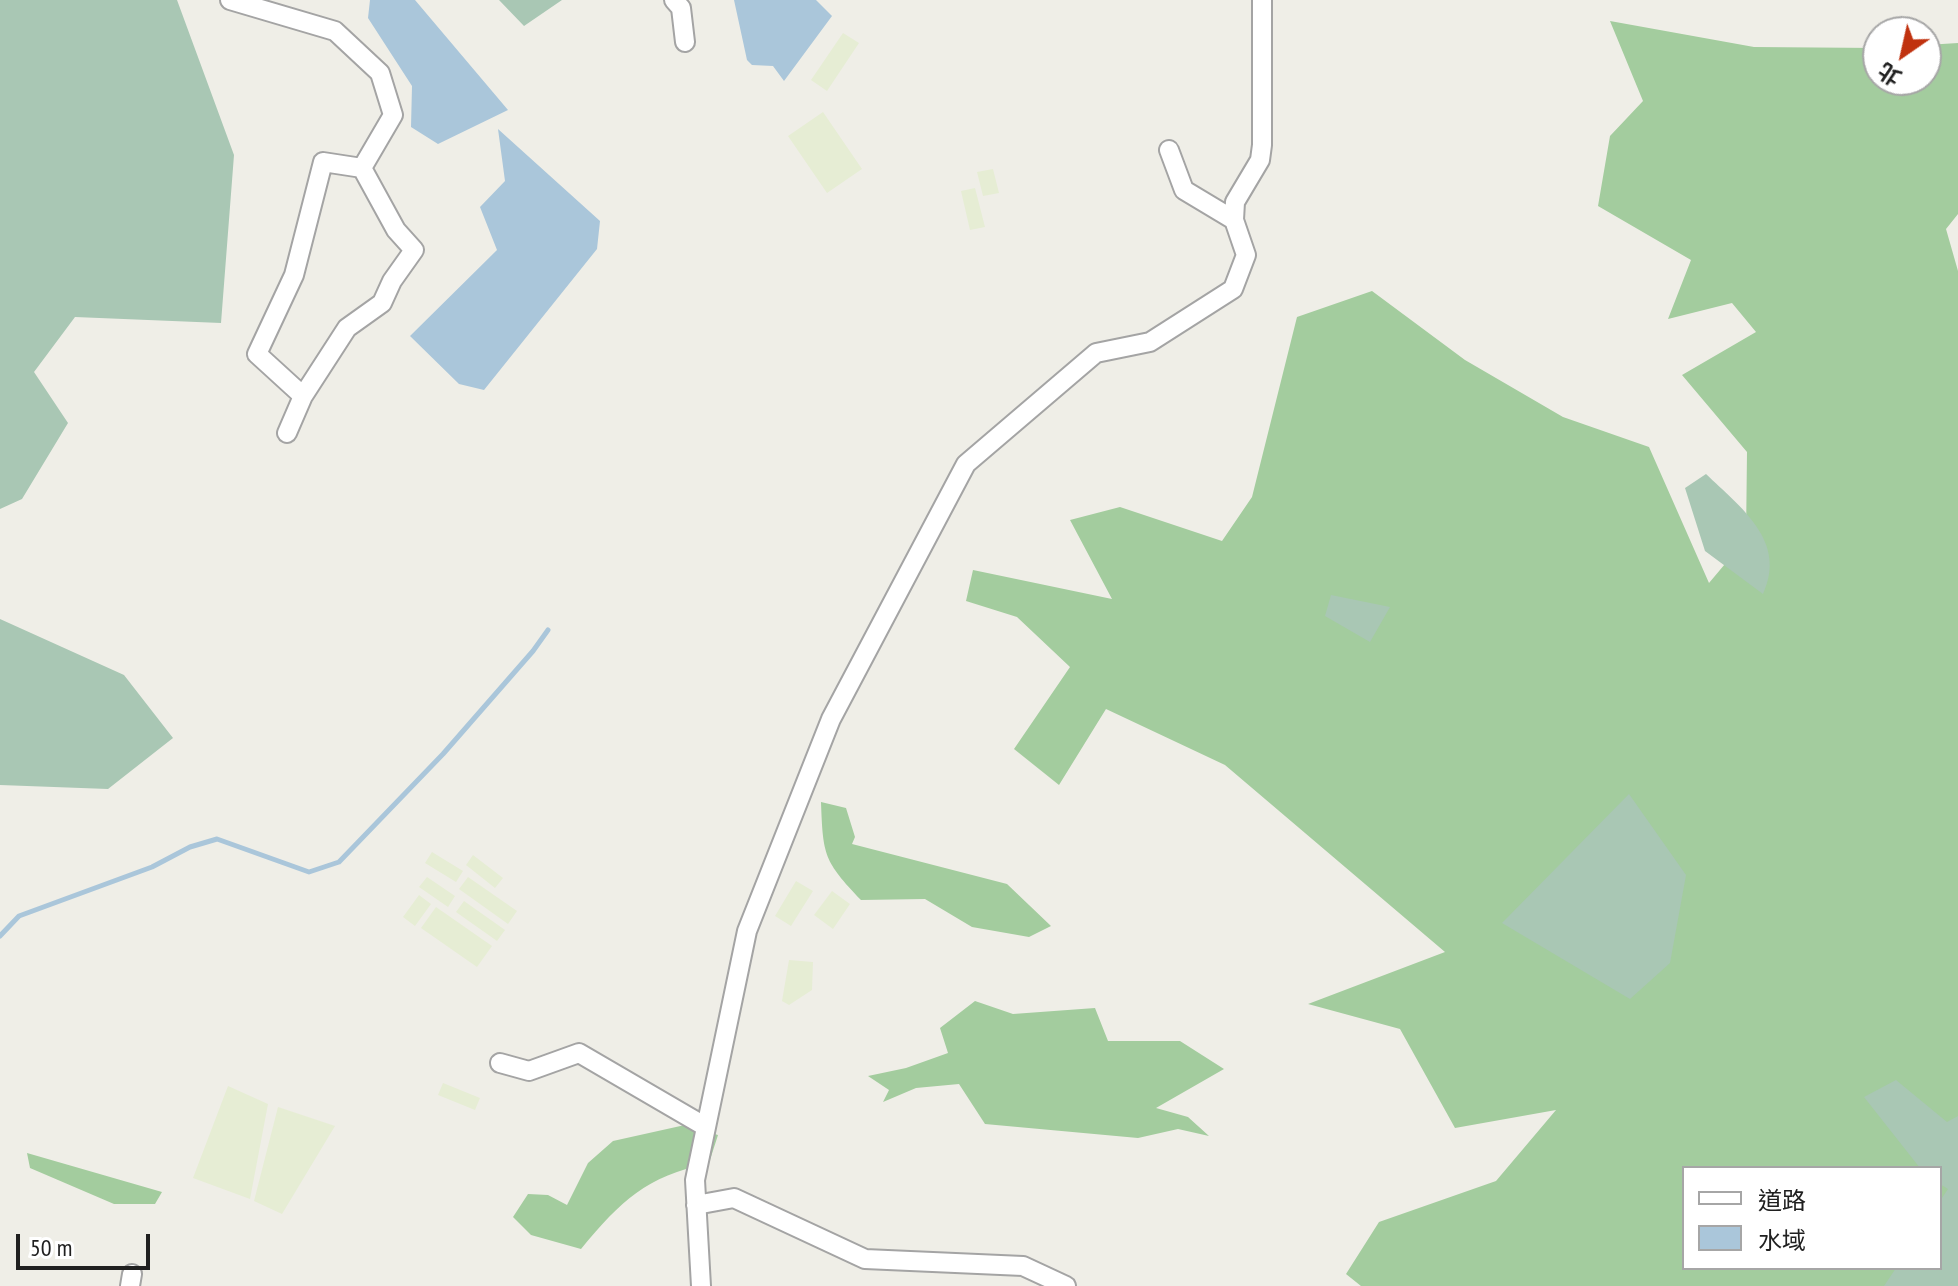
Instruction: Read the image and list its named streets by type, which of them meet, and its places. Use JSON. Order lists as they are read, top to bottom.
{
  "legend": ["道路", "水域"],
  "scale_bar": "50 m",
  "north": "bottom left"
}
